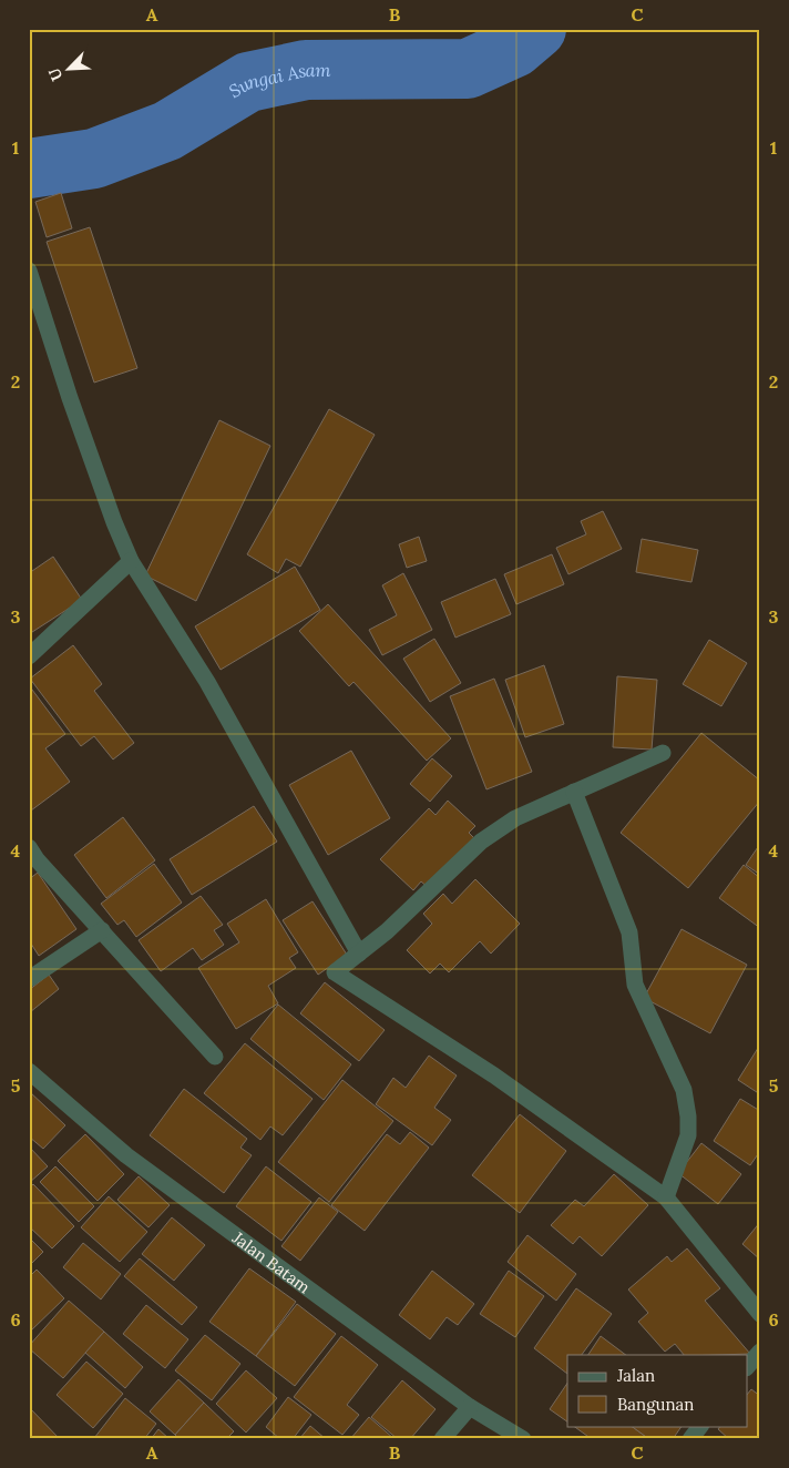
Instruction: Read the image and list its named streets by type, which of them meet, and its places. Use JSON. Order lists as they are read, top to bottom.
{
  "streets": {
    "street": ["Jalan Batam"]
  },
  "water": ["Sungai Asam"],
  "legend": ["Jalan", "Bangunan"],
  "north": "bottom left",
  "grid": {
    "columns": ["A", "B", "C"],
    "rows": [
      "1",
      "2",
      "3",
      "4",
      "5",
      "6"
    ]
  }
}
